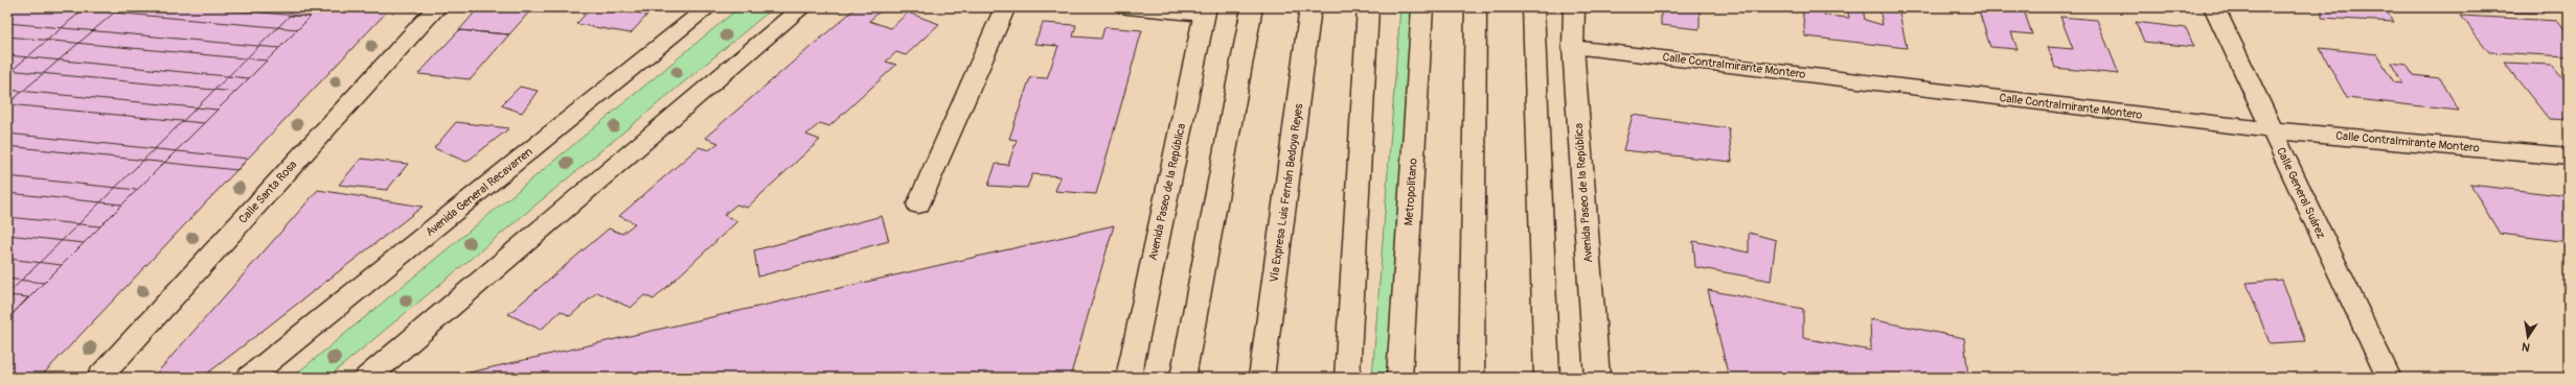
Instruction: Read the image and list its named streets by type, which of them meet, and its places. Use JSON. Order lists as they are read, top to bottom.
{
  "streets": {
    "main road": [
      "Calle Contralmirante Montero",
      "Calle Santa Rosa",
      "Avenida General Recavarren",
      "Avenida Paseo de la República",
      "Metropolitano",
      "Vía Expresa Luis Fernán Bedoya Reyes",
      "Calle General Suárez"
    ]
  },
  "crossings": [
    ["Calle Contralmirante Montero", "Avenida Paseo de la República"],
    ["Calle Contralmirante Montero", "Calle General Suárez"]
  ],
  "north": "bottom"
}
